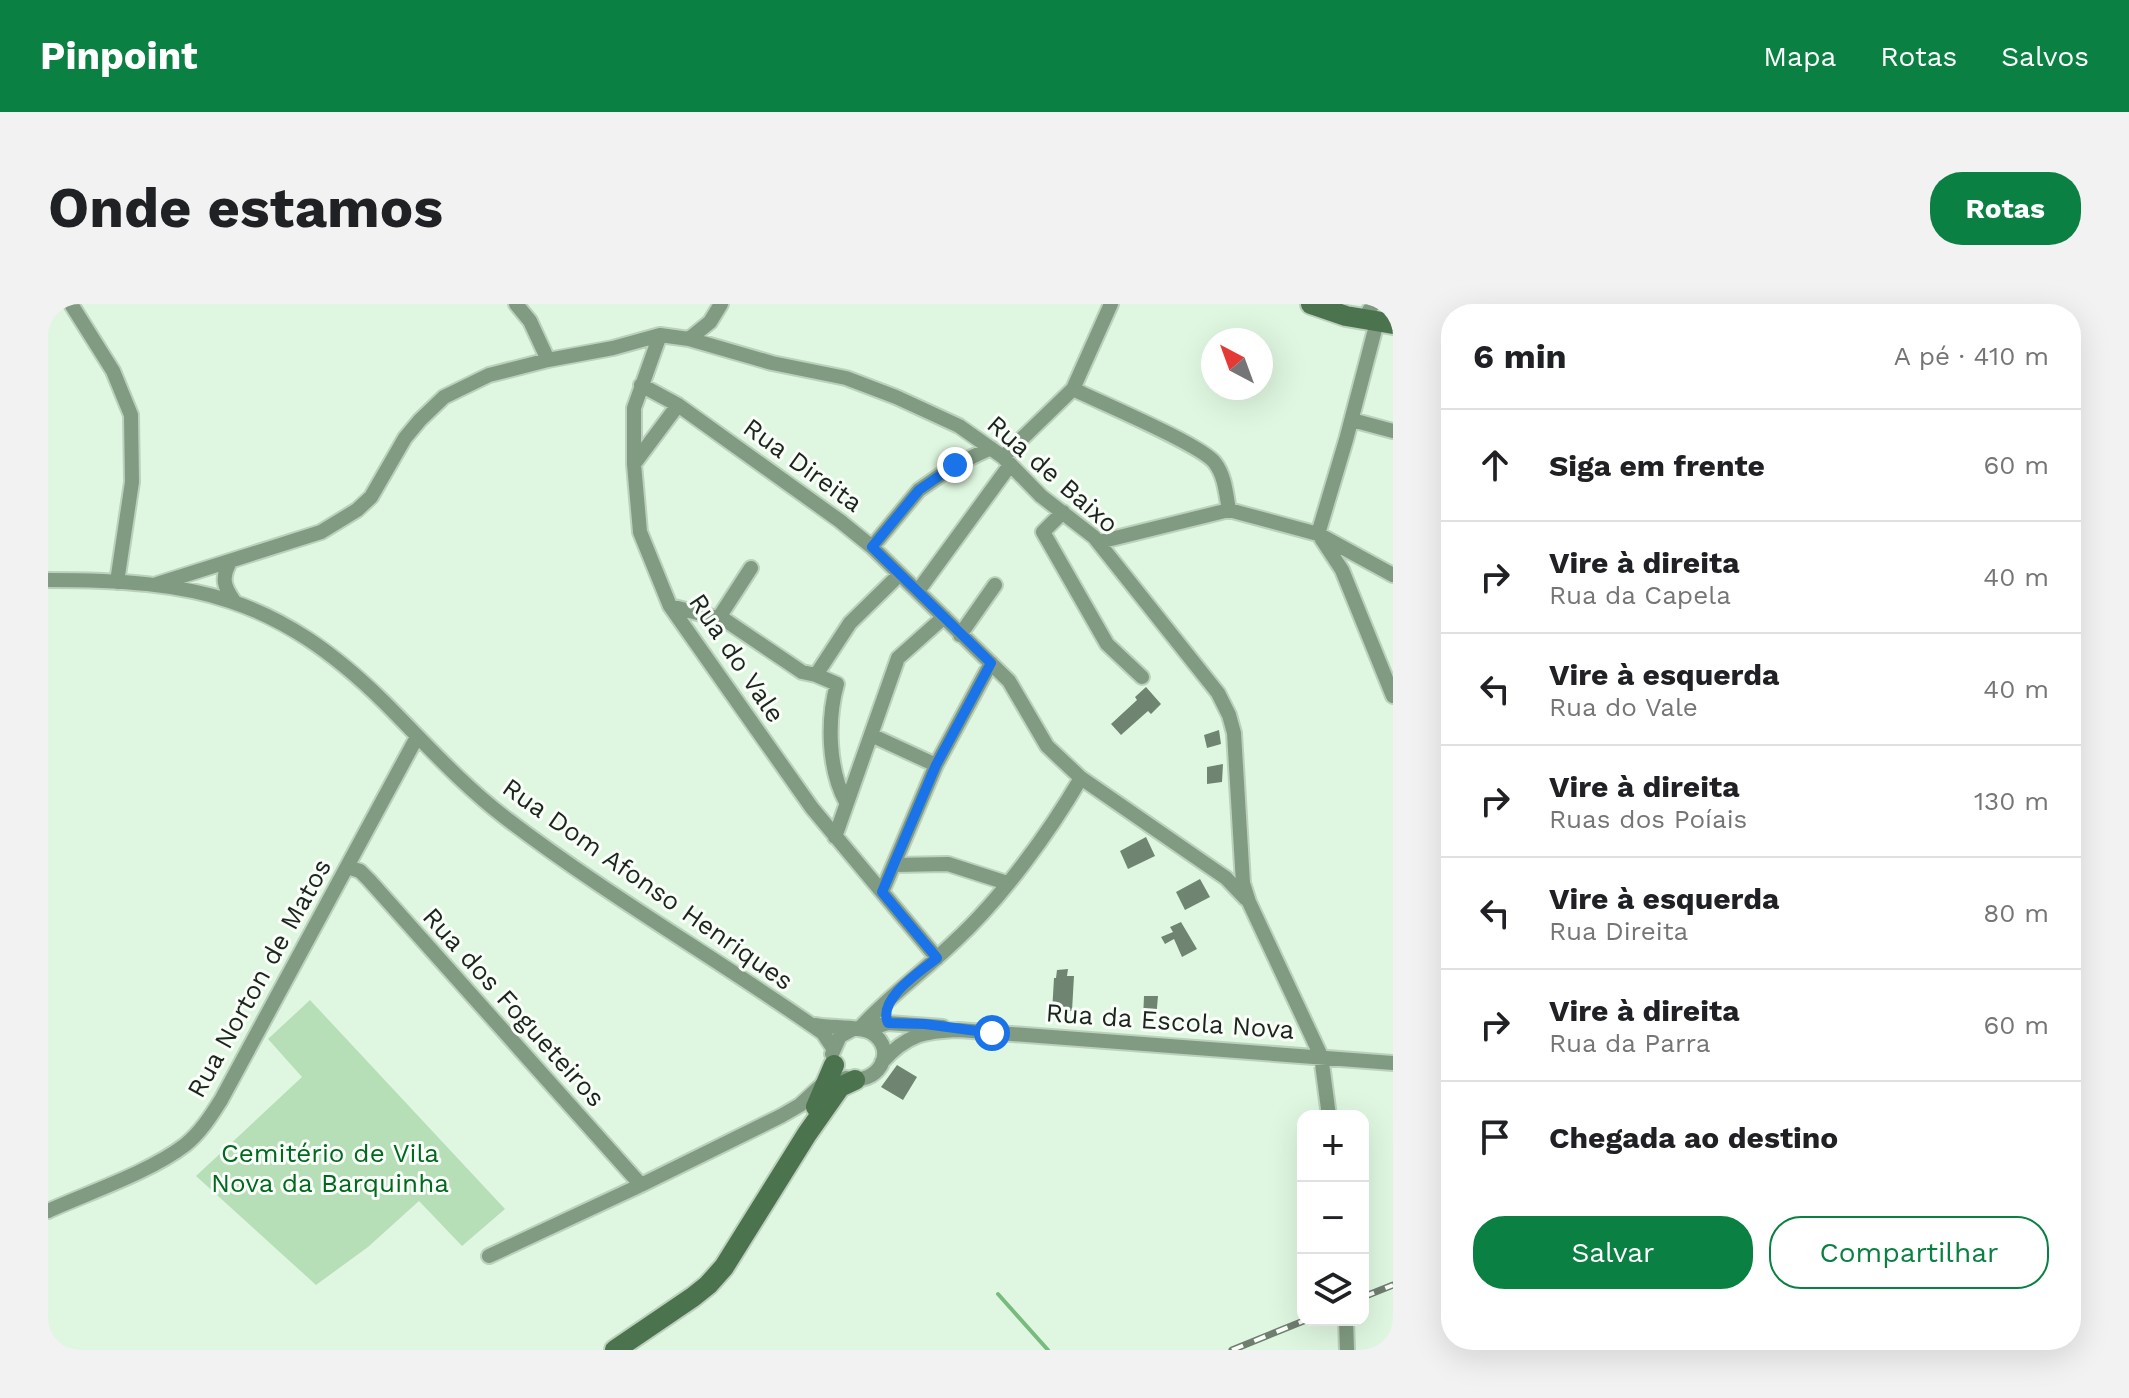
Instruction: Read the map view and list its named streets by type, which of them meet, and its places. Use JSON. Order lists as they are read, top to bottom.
{
  "streets": {
    "street": [
      "Rua Direita",
      "Rua de Baixo",
      "Rua do Vale",
      "Rua Dom Afonso Henriques",
      "Rua Norton de Matos",
      "Rua dos Fogueteiros",
      "Rua da Escola Nova"
    ]
  },
  "crossings": [
    ["Rua Direita", "Rua de Baixo"],
    ["Rua Direita", "Rua do Vale"],
    ["Rua de Baixo", "Rua do Vale"],
    ["Rua Dom Afonso Henriques", "Rua Norton de Matos"],
    ["Rua Dom Afonso Henriques", "Rua da Escola Nova"],
    ["Rua Norton de Matos", "Rua dos Fogueteiros"]
  ],
  "parks": ["Cemitério de Vila Nova da Barquinha"],
  "north": "top left",
  "page": {
    "header": "Pinpoint",
    "nav": ["Mapa", "Rotas", "Salvos"],
    "buttons": [
      "Rotas",
      ["Salvar", "Compartilhar"]
    ],
    "title": "Onde estamos",
    "heading": ["6 min", "A pé · 410 m"],
    "list": [
      ["Siga em frente", "60 m"],
      ["Vire à direita", "Rua da Capela", "40 m"],
      ["Vire à esquerda", "Rua do Vale", "40 m"],
      ["Vire à direita", "Ruas dos Poíais", "130 m"],
      ["Vire à esquerda", "Rua Direita", "80 m"],
      ["Vire à direita", "Rua da Parra", "60 m"],
      "Chegada ao destino"
    ],
    "map_buttons": ["+", "−"]
  }
}
